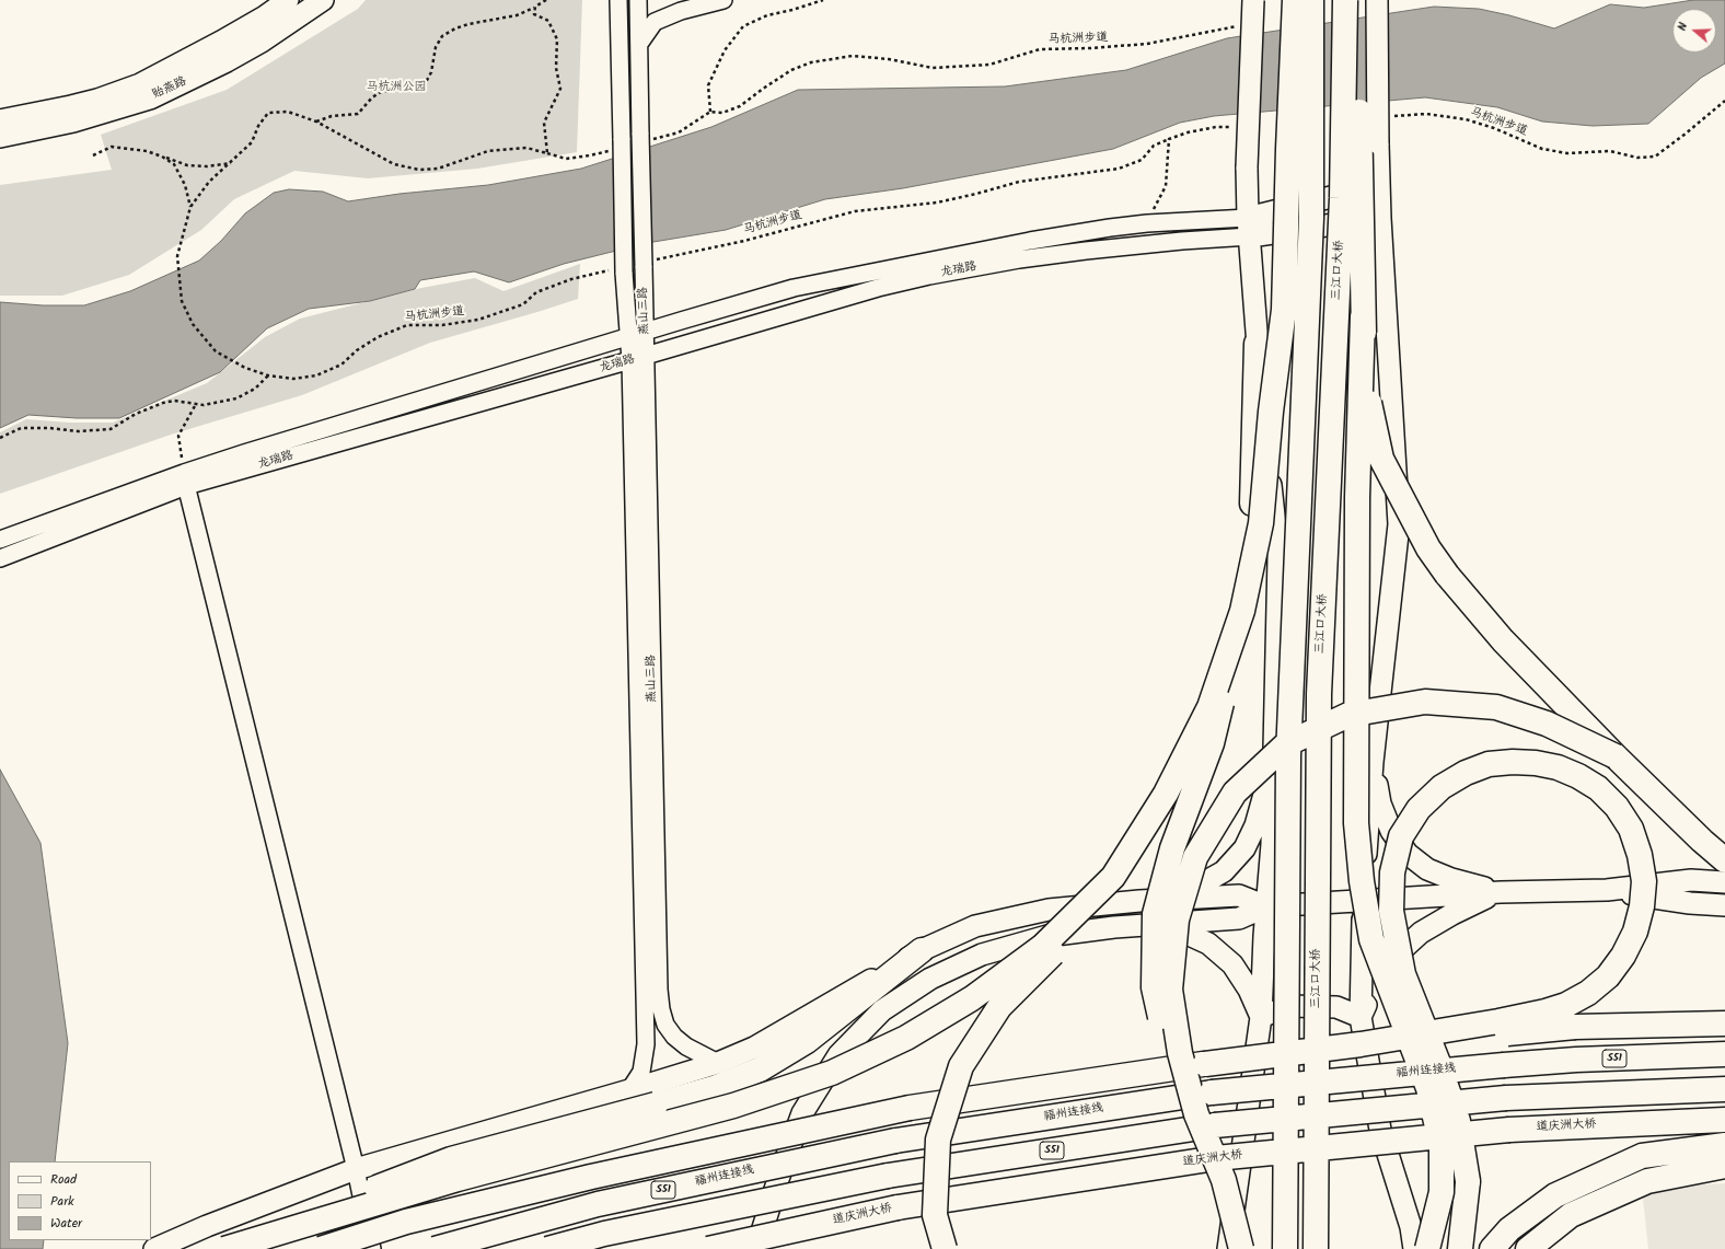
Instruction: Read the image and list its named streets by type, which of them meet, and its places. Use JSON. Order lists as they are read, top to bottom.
{
  "streets": {
    "highway": [
      "三江口大桥",
      "S51",
      "福州连接线",
      "道庆洲大桥"
    ],
    "main road": ["贻燕路"],
    "street": ["龙瑞路", "燕山三路"],
    "path": ["马杭洲步道"]
  },
  "crossings": [
    ["马杭洲步道", "燕山三路"],
    ["龙瑞路", "燕山三路"]
  ],
  "parks": ["马杭洲公园"],
  "legend": ["Road", "Park", "Water"],
  "north": "left"
}
